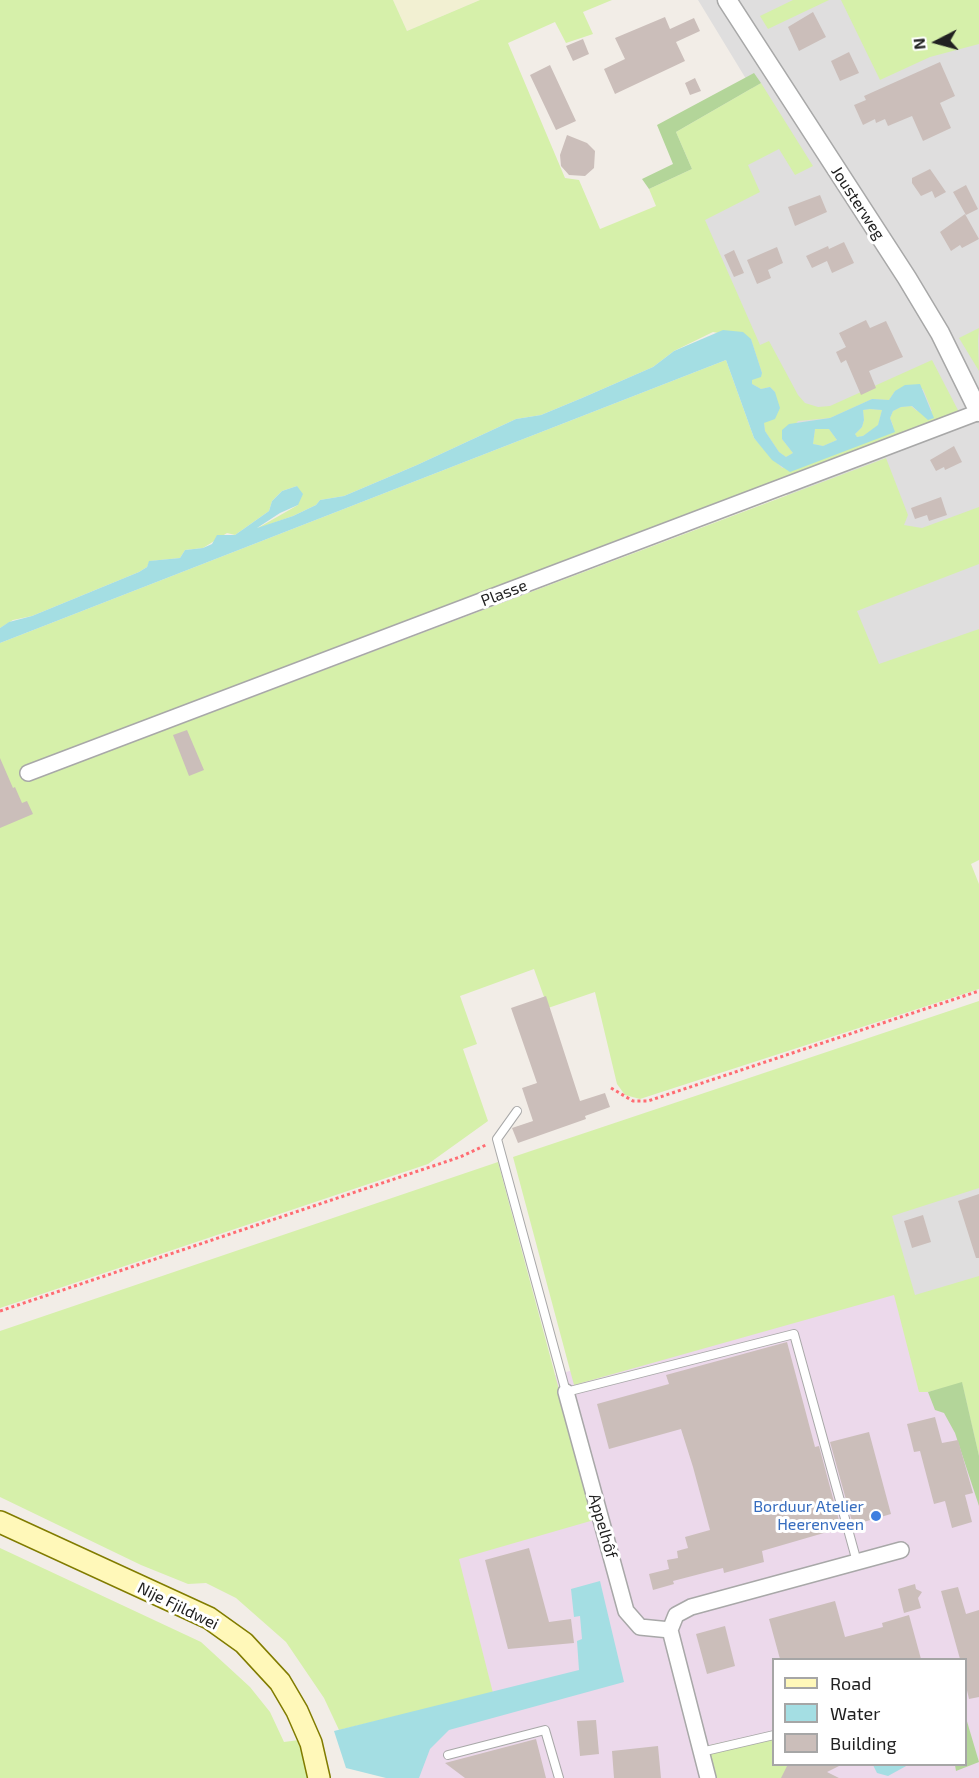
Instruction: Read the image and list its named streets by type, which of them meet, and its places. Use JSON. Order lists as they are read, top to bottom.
{
  "streets": {
    "main road": ["Nije Fjildwei"],
    "street": ["Jousterweg", "Plasse", "Appelhôf"]
  },
  "crossings": [
    ["Jousterweg", "Plasse"]
  ],
  "places": ["Borduur Atelier Heerenveen"],
  "legend": ["Road", "Water", "Building"],
  "north": "left"
}
